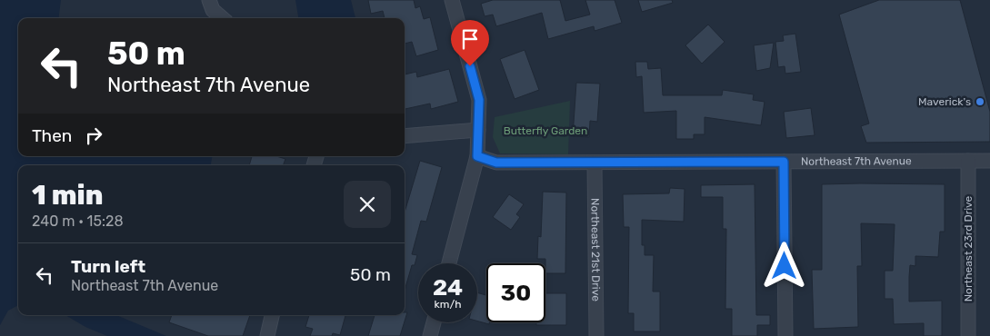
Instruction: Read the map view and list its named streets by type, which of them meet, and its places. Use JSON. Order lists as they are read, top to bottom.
{
  "streets": {
    "street": ["Northeast 7th Avenue", "Northeast 23rd Drive", "Northeast 21st Drive"]
  },
  "crossings": [
    ["Northeast 7th Avenue", "Northeast 23rd Drive"],
    ["Northeast 7th Avenue", "Northeast 21st Drive"]
  ],
  "parks": ["Butterfly Garden"],
  "places": ["Maverick's"],
  "page": {
    "turn": ["50 m", "Northeast 7th Avenue"],
    "then": "Then",
    "heading": ["1 min", "240 m · 15:28"],
    "list": [
      {
        "name": "Turn left",
        "note": "Northeast 7th Avenue",
        "value": "50 m"
      }
    ],
    "speed": "24 km/h",
    "limit": "30"
  }
}
